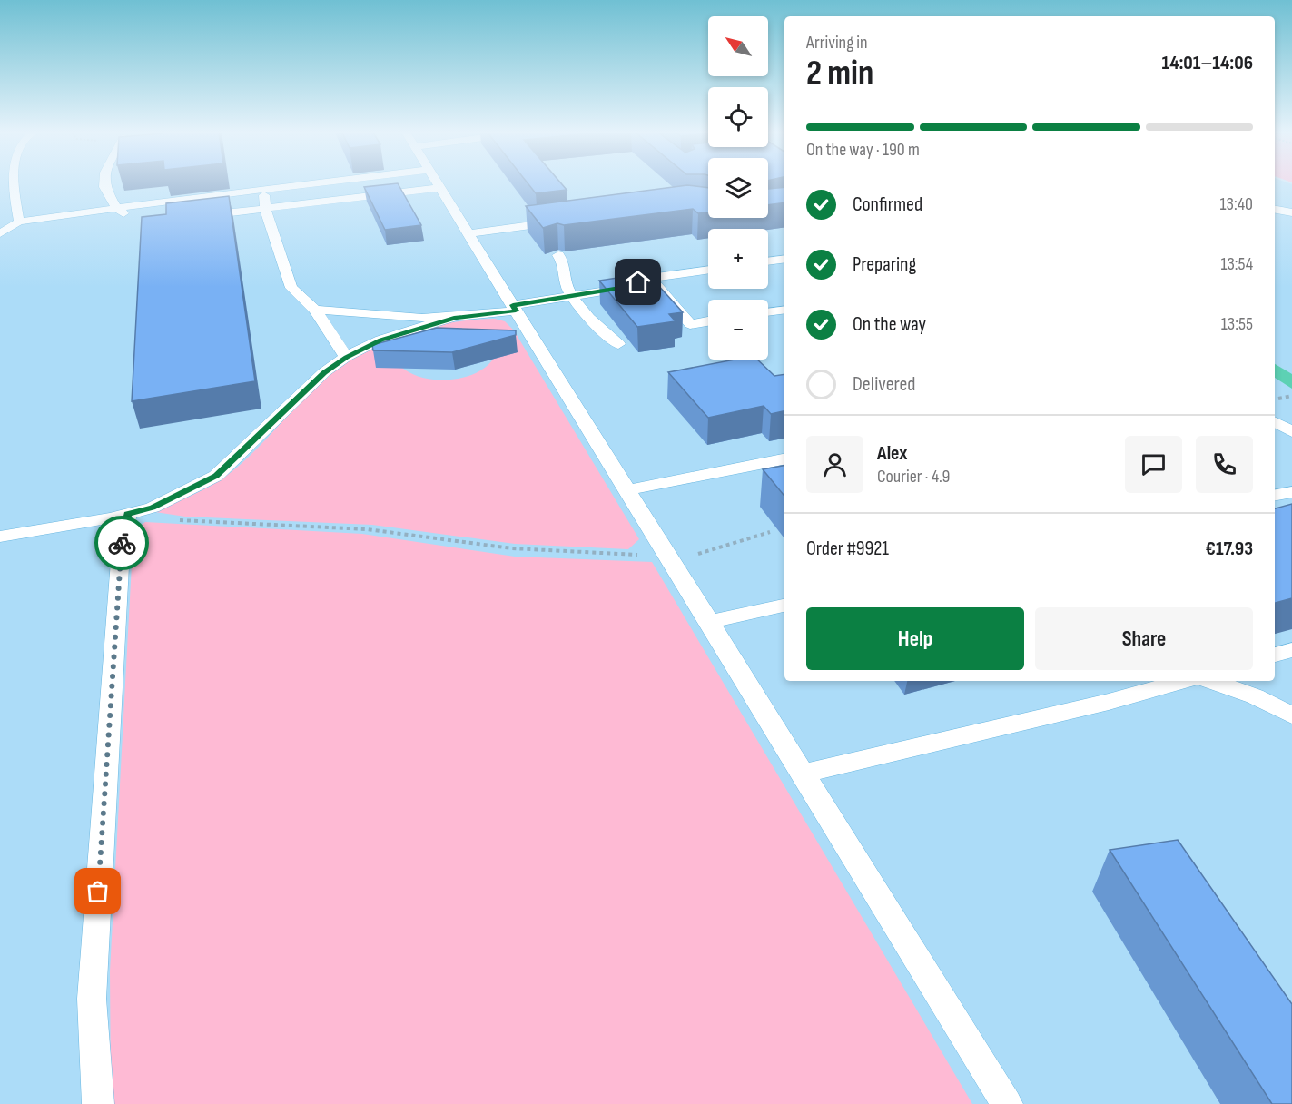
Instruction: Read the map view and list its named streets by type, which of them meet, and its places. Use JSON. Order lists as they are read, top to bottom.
{
  "north": "top left",
  "page": {
    "map_buttons": ["+", "−"],
    "heading": ["2 min", "Arriving in", "14:01–14:06"],
    "panel": [
      "Alex",
      "Courier · 4.9",
      "Order #9921",
      "€17.93"
    ],
    "bar": "On the way · 190 m",
    "list": [
      ["Confirmed", "13:40"],
      ["Preparing", "13:54"],
      ["On the way", "13:55"],
      "Delivered"
    ],
    "buttons": ["Help", "Share"]
  }
}
